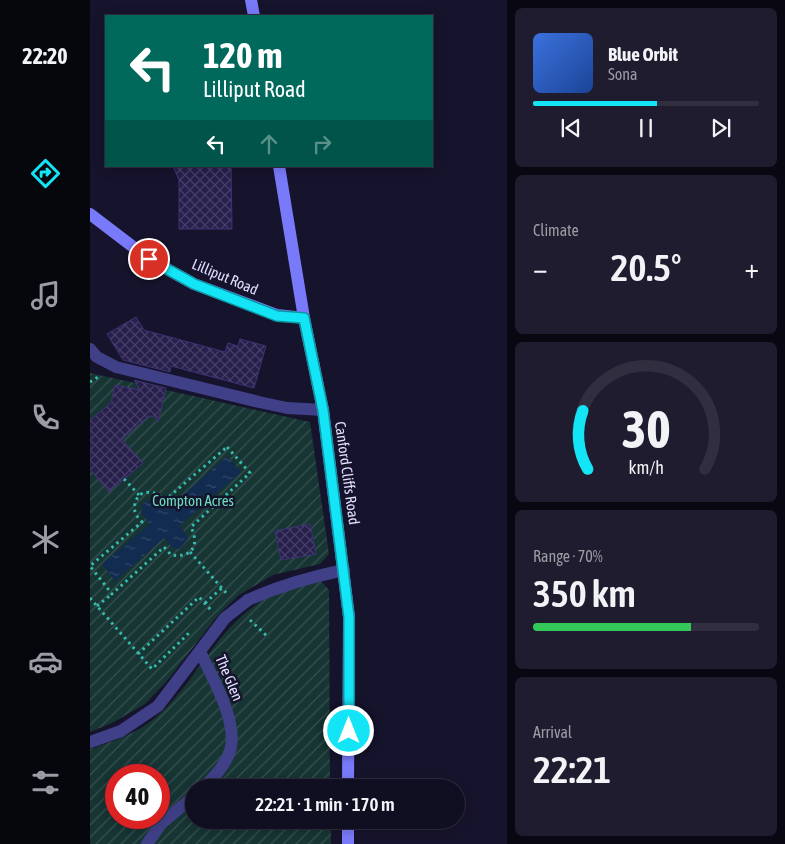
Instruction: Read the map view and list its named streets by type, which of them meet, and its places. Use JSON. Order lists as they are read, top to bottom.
{
  "streets": {
    "street": ["Lilliput Road", "Canford Cliffs Road"],
    "lane": ["The Glen"]
  },
  "crossings": [
    ["Lilliput Road", "Canford Cliffs Road"],
    ["Canford Cliffs Road", "The Glen"]
  ],
  "parks": ["Compton Acres"],
  "page": {
    "tabs": "22:20",
    "turn": ["120 m", "Lilliput Road"],
    "song": ["Blue Orbit", "Sona"],
    "tile": [
      "Climate",
      ["Range · 70%", "350 km"],
      ["Arrival", "22:21"]
    ],
    "heat": ["−", "20.5°", "+"],
    "limit": "40",
    "trip": "22:21 · 1 min · 170 m",
    "gauge": ["30", "km/h"]
  }
}
